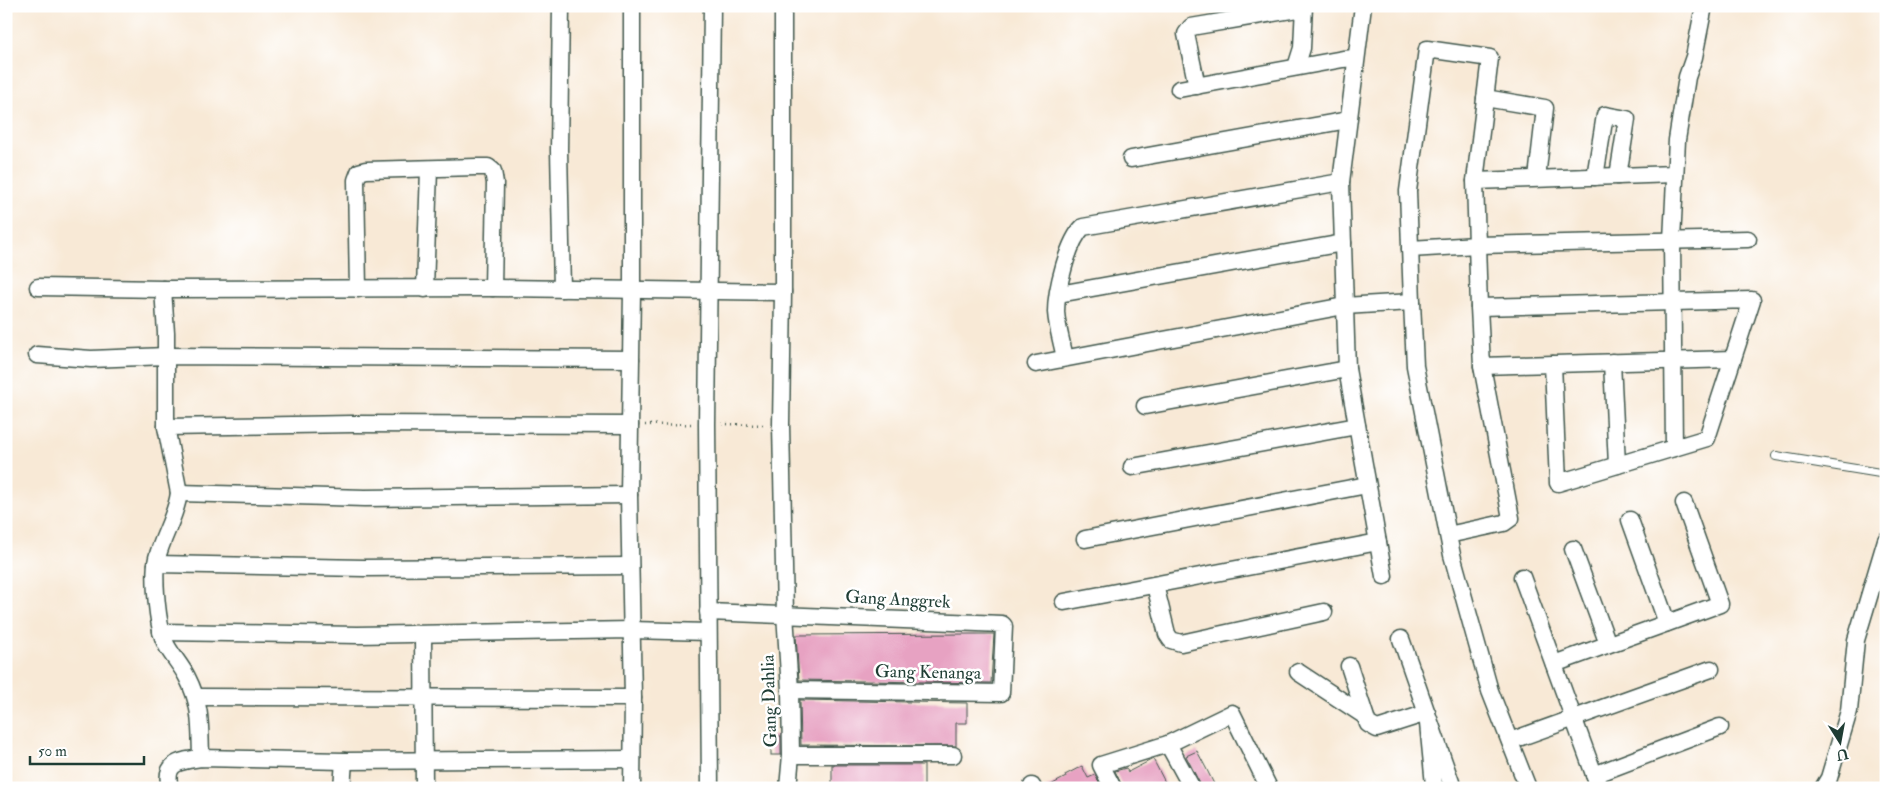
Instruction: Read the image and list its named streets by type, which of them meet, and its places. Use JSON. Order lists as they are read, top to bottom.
{
  "streets": {
    "street": ["Gang Anggrek", "Gang Kenanga", "Gang Dahlia"]
  },
  "crossings": [
    ["Gang Anggrek", "Gang Kenanga"],
    ["Gang Anggrek", "Gang Dahlia"],
    ["Gang Kenanga", "Gang Dahlia"]
  ],
  "scale_bar": "50 m",
  "north": "bottom"
}
